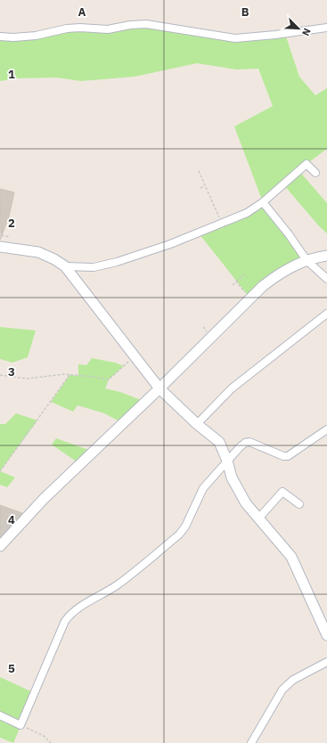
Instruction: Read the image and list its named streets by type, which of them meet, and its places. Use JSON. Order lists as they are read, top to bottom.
{
  "north": "bottom right",
  "grid": {
    "columns": ["A", "B"],
    "rows": [
      "1",
      "2",
      "3",
      "4",
      "5"
    ]
  }
}
